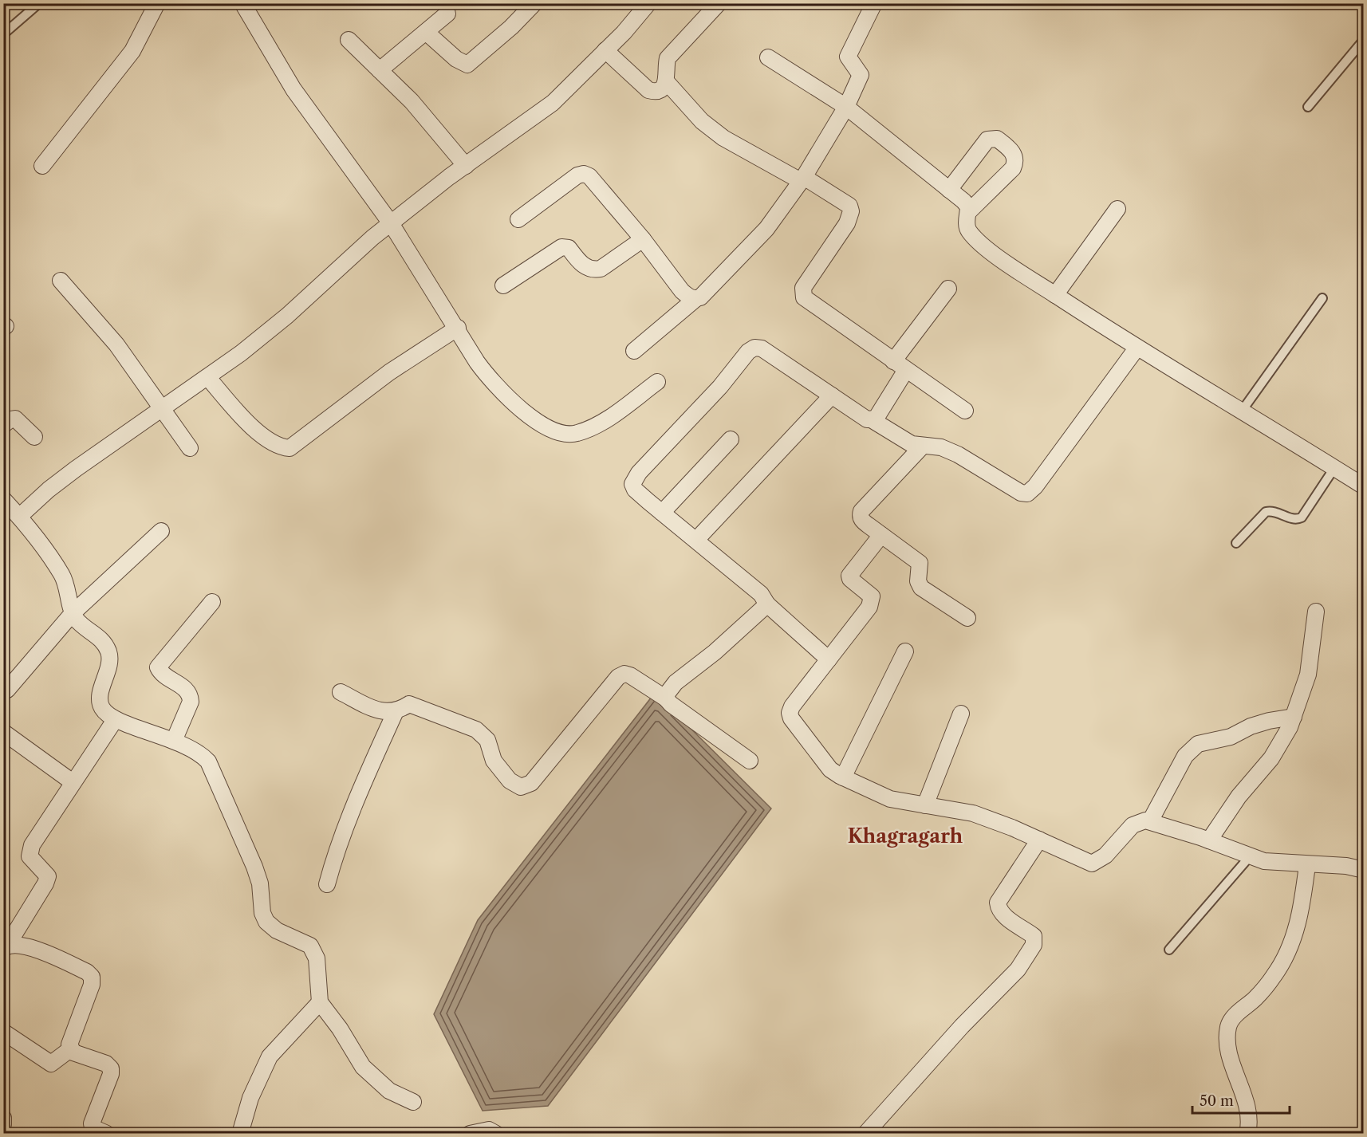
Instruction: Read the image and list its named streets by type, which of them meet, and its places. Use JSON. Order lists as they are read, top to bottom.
{
  "districts": ["Khagragarh"],
  "scale_bar": "50 m"
}
